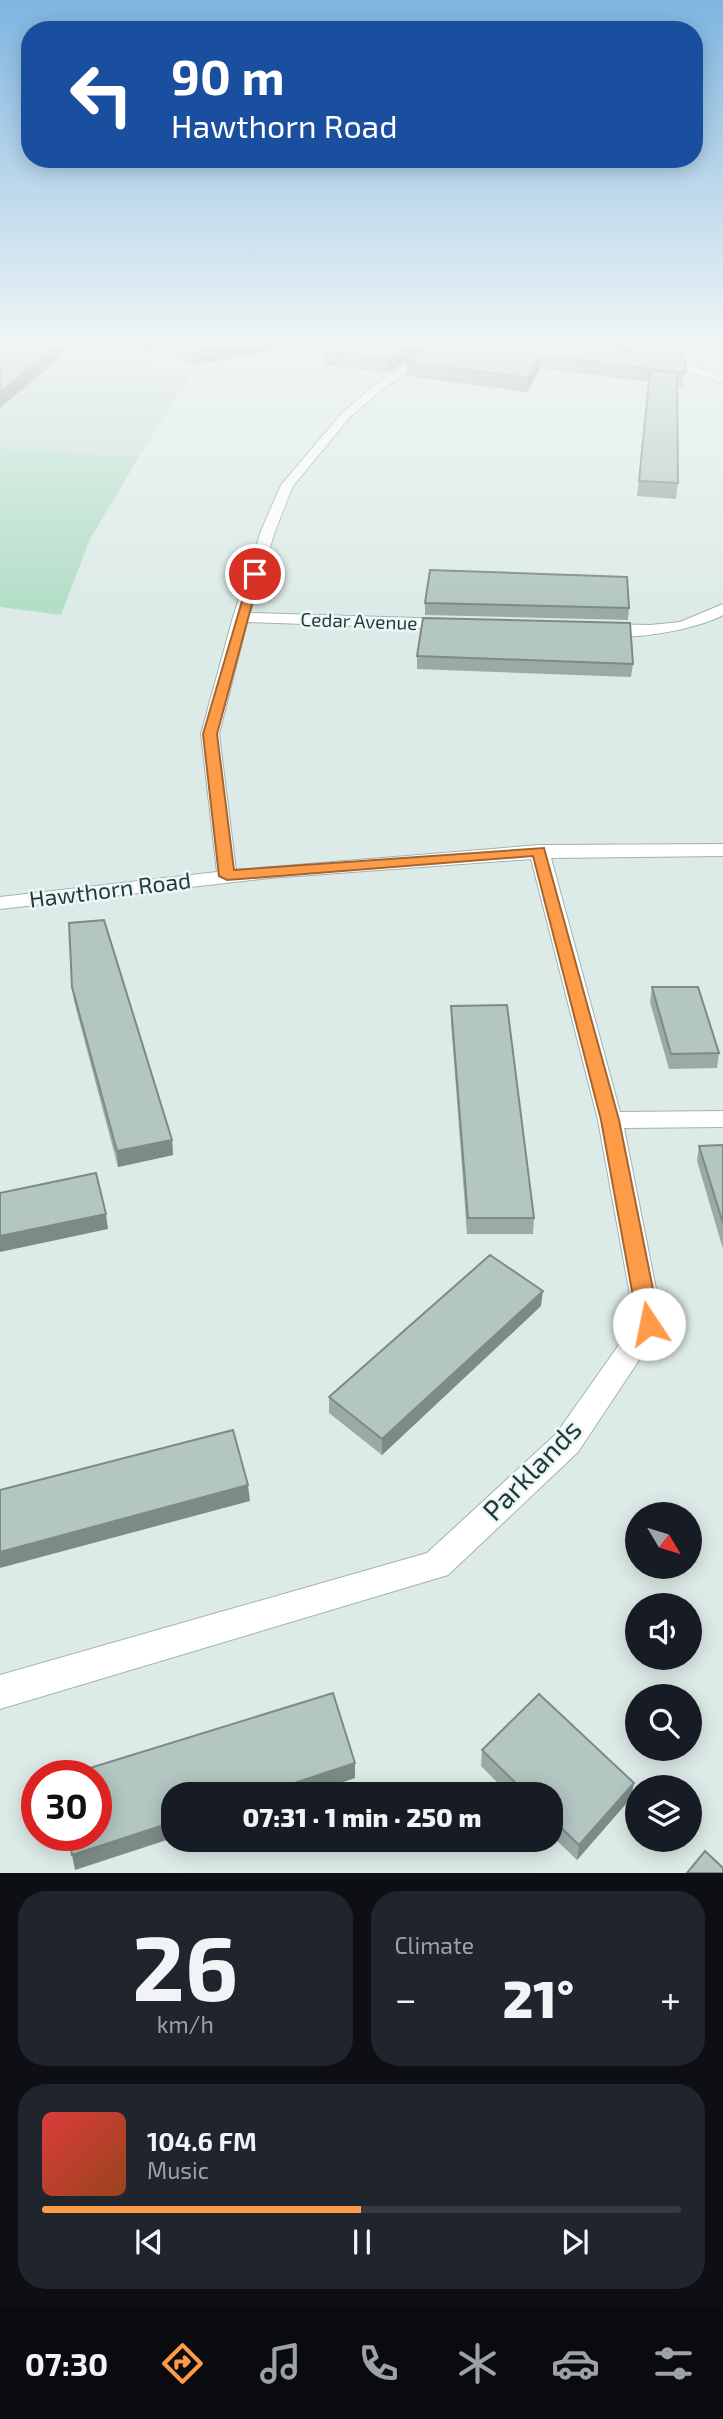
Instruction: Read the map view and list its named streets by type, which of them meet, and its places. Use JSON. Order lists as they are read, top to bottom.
{
  "streets": {
    "street": ["Cedar Avenue", "Hawthorn Road", "Parklands"]
  },
  "crossings": [
    ["Hawthorn Road", "Parklands"]
  ],
  "north": "bottom right",
  "page": {
    "turn": ["90 m", "Hawthorn Road"],
    "limit": "30",
    "trip": "07:31 · 1 min · 250 m",
    "tile": [
      ["26", "km/h"],
      "Climate"
    ],
    "heat": ["−", "21°", "+"],
    "song": ["104.6 FM", "Music"],
    "tabs": "07:30"
  }
}
